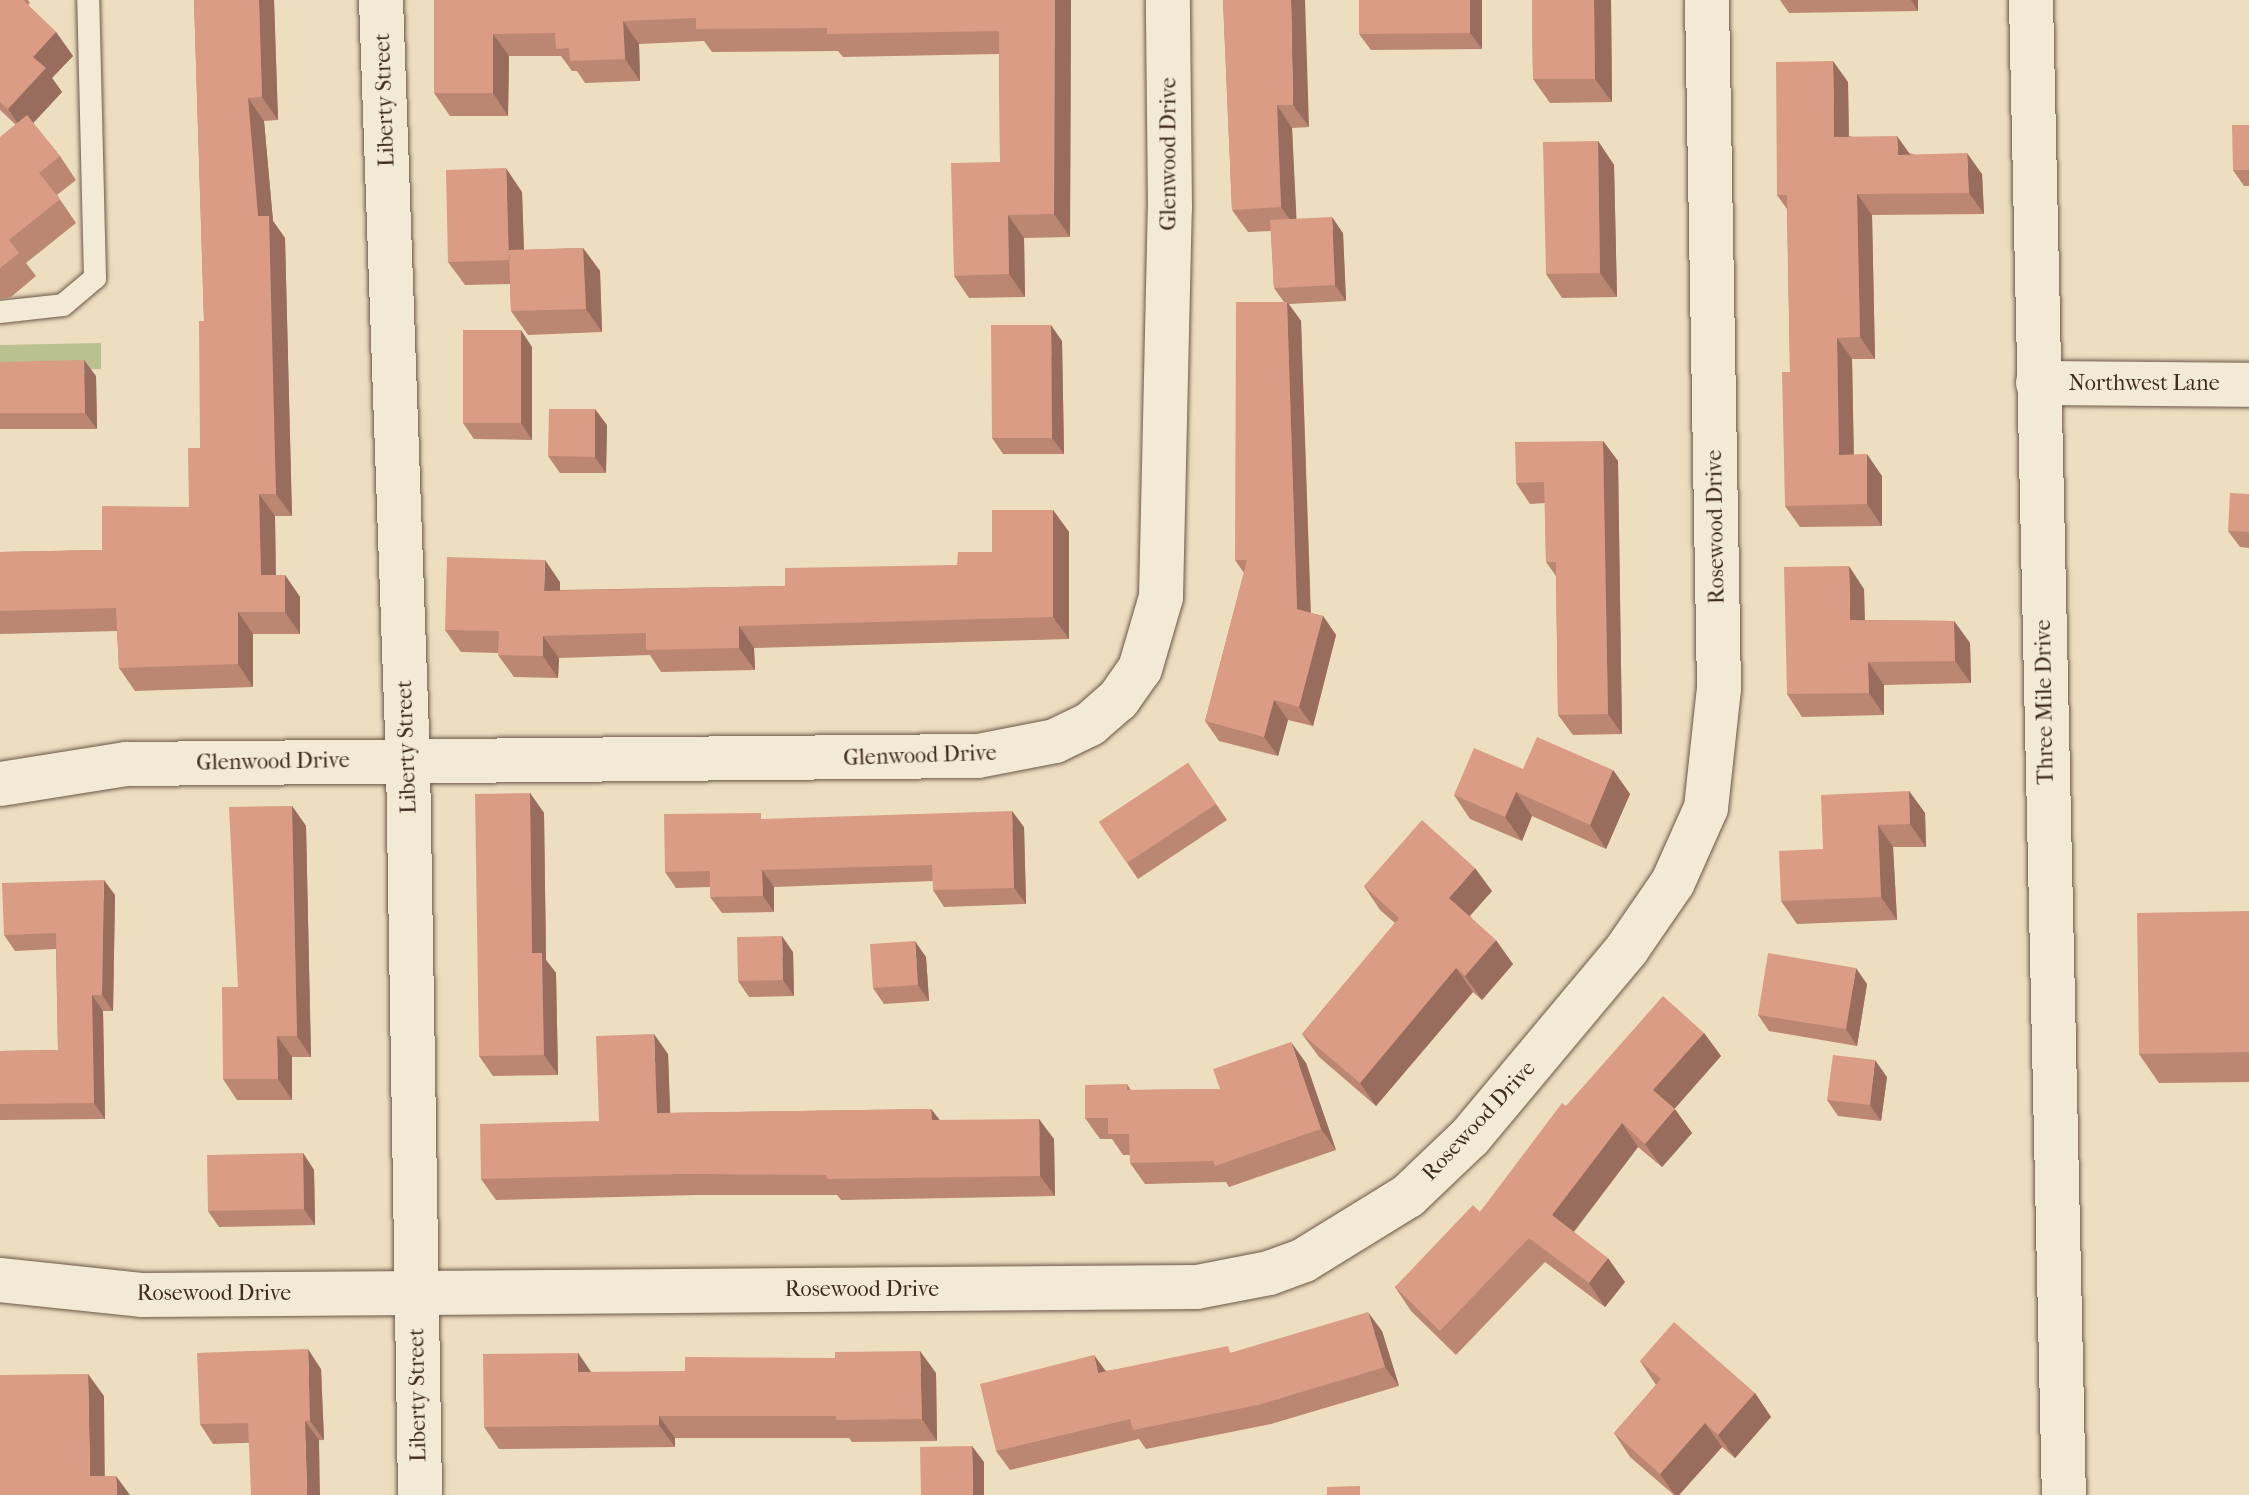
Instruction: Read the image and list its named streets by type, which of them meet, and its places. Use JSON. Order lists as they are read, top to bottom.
{
  "streets": {
    "street": [
      "Liberty Street",
      "Glenwood Drive",
      "Northwest Lane",
      "Rosewood Drive",
      "Three Mile Drive"
    ]
  },
  "crossings": [
    ["Liberty Street", "Glenwood Drive"],
    ["Liberty Street", "Rosewood Drive"],
    ["Northwest Lane", "Three Mile Drive"]
  ]
}
